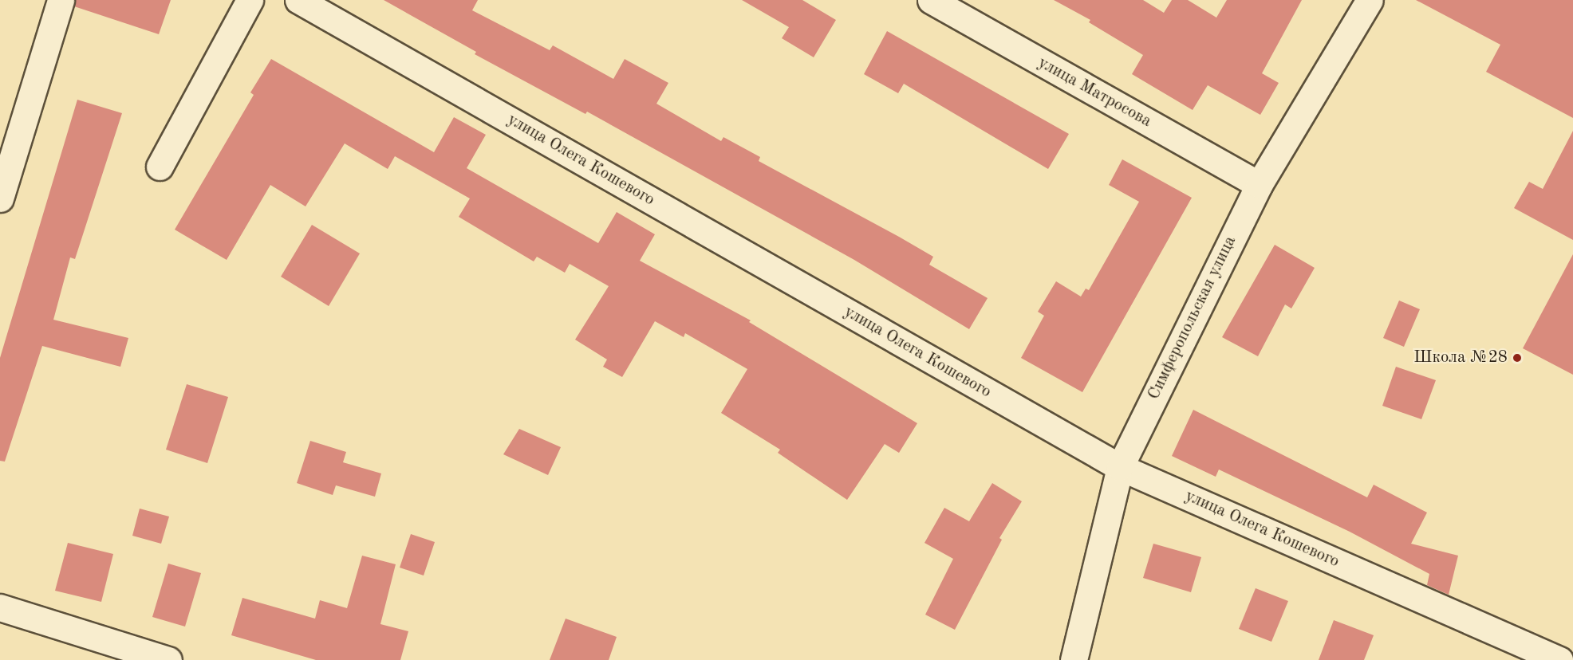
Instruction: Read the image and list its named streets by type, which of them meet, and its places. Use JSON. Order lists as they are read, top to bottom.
{
  "streets": {
    "street": ["улица Матросова", "улица Олега Кошевого", "Симферопольская улица"]
  },
  "crossings": [
    ["улица Матросова", "Симферопольская улица"],
    ["улица Олега Кошевого", "Симферопольская улица"]
  ],
  "places": ["Школа №28"]
}
